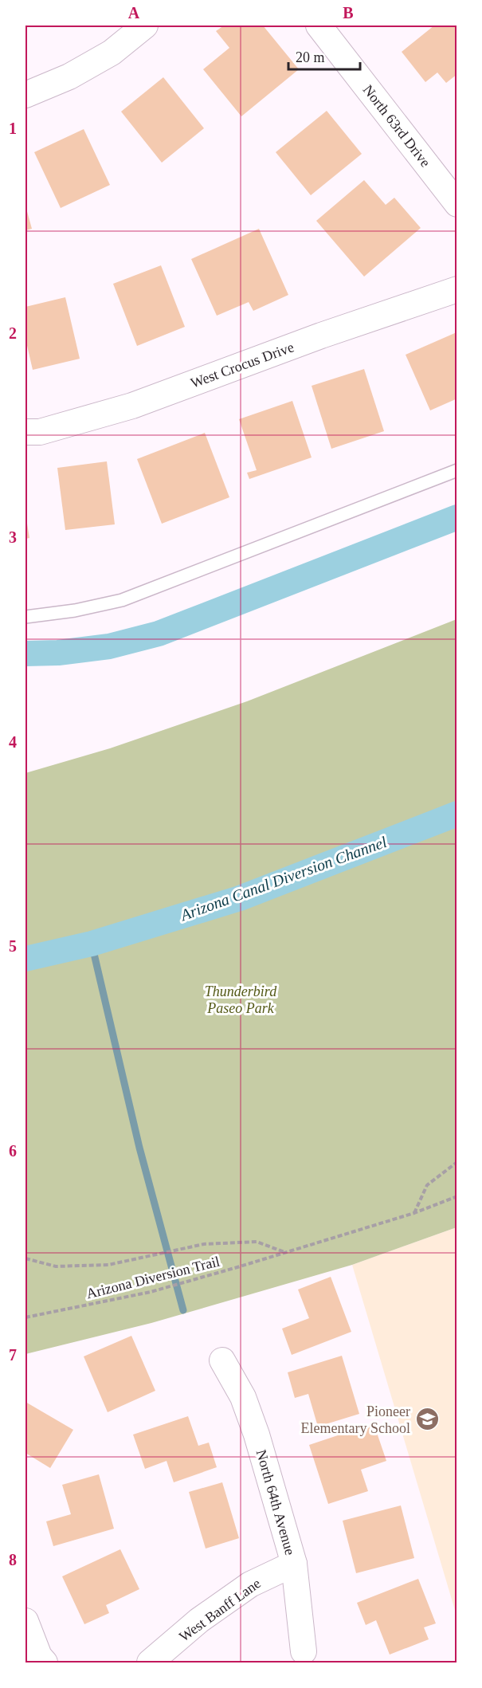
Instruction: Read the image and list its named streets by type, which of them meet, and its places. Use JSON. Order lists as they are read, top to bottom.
{
  "streets": {
    "street": [
      "North 63rd Drive",
      "West Crocus Drive",
      "North 64th Avenue",
      "West Banff Lane"
    ],
    "path": ["Arizona Diversion Trail"]
  },
  "crossings": [
    ["North 64th Avenue", "West Banff Lane"]
  ],
  "water": ["Arizona Canal Diversion Channel"],
  "parks": ["Thunderbird Paseo Park"],
  "places": {
    "school or university": ["Pioneer Elementary School"]
  },
  "scale_bar": "20 m",
  "grid": {
    "columns": ["A", "B"],
    "rows": [
      "1",
      "2",
      "3",
      "4",
      "5",
      "6",
      "7",
      "8"
    ]
  }
}
